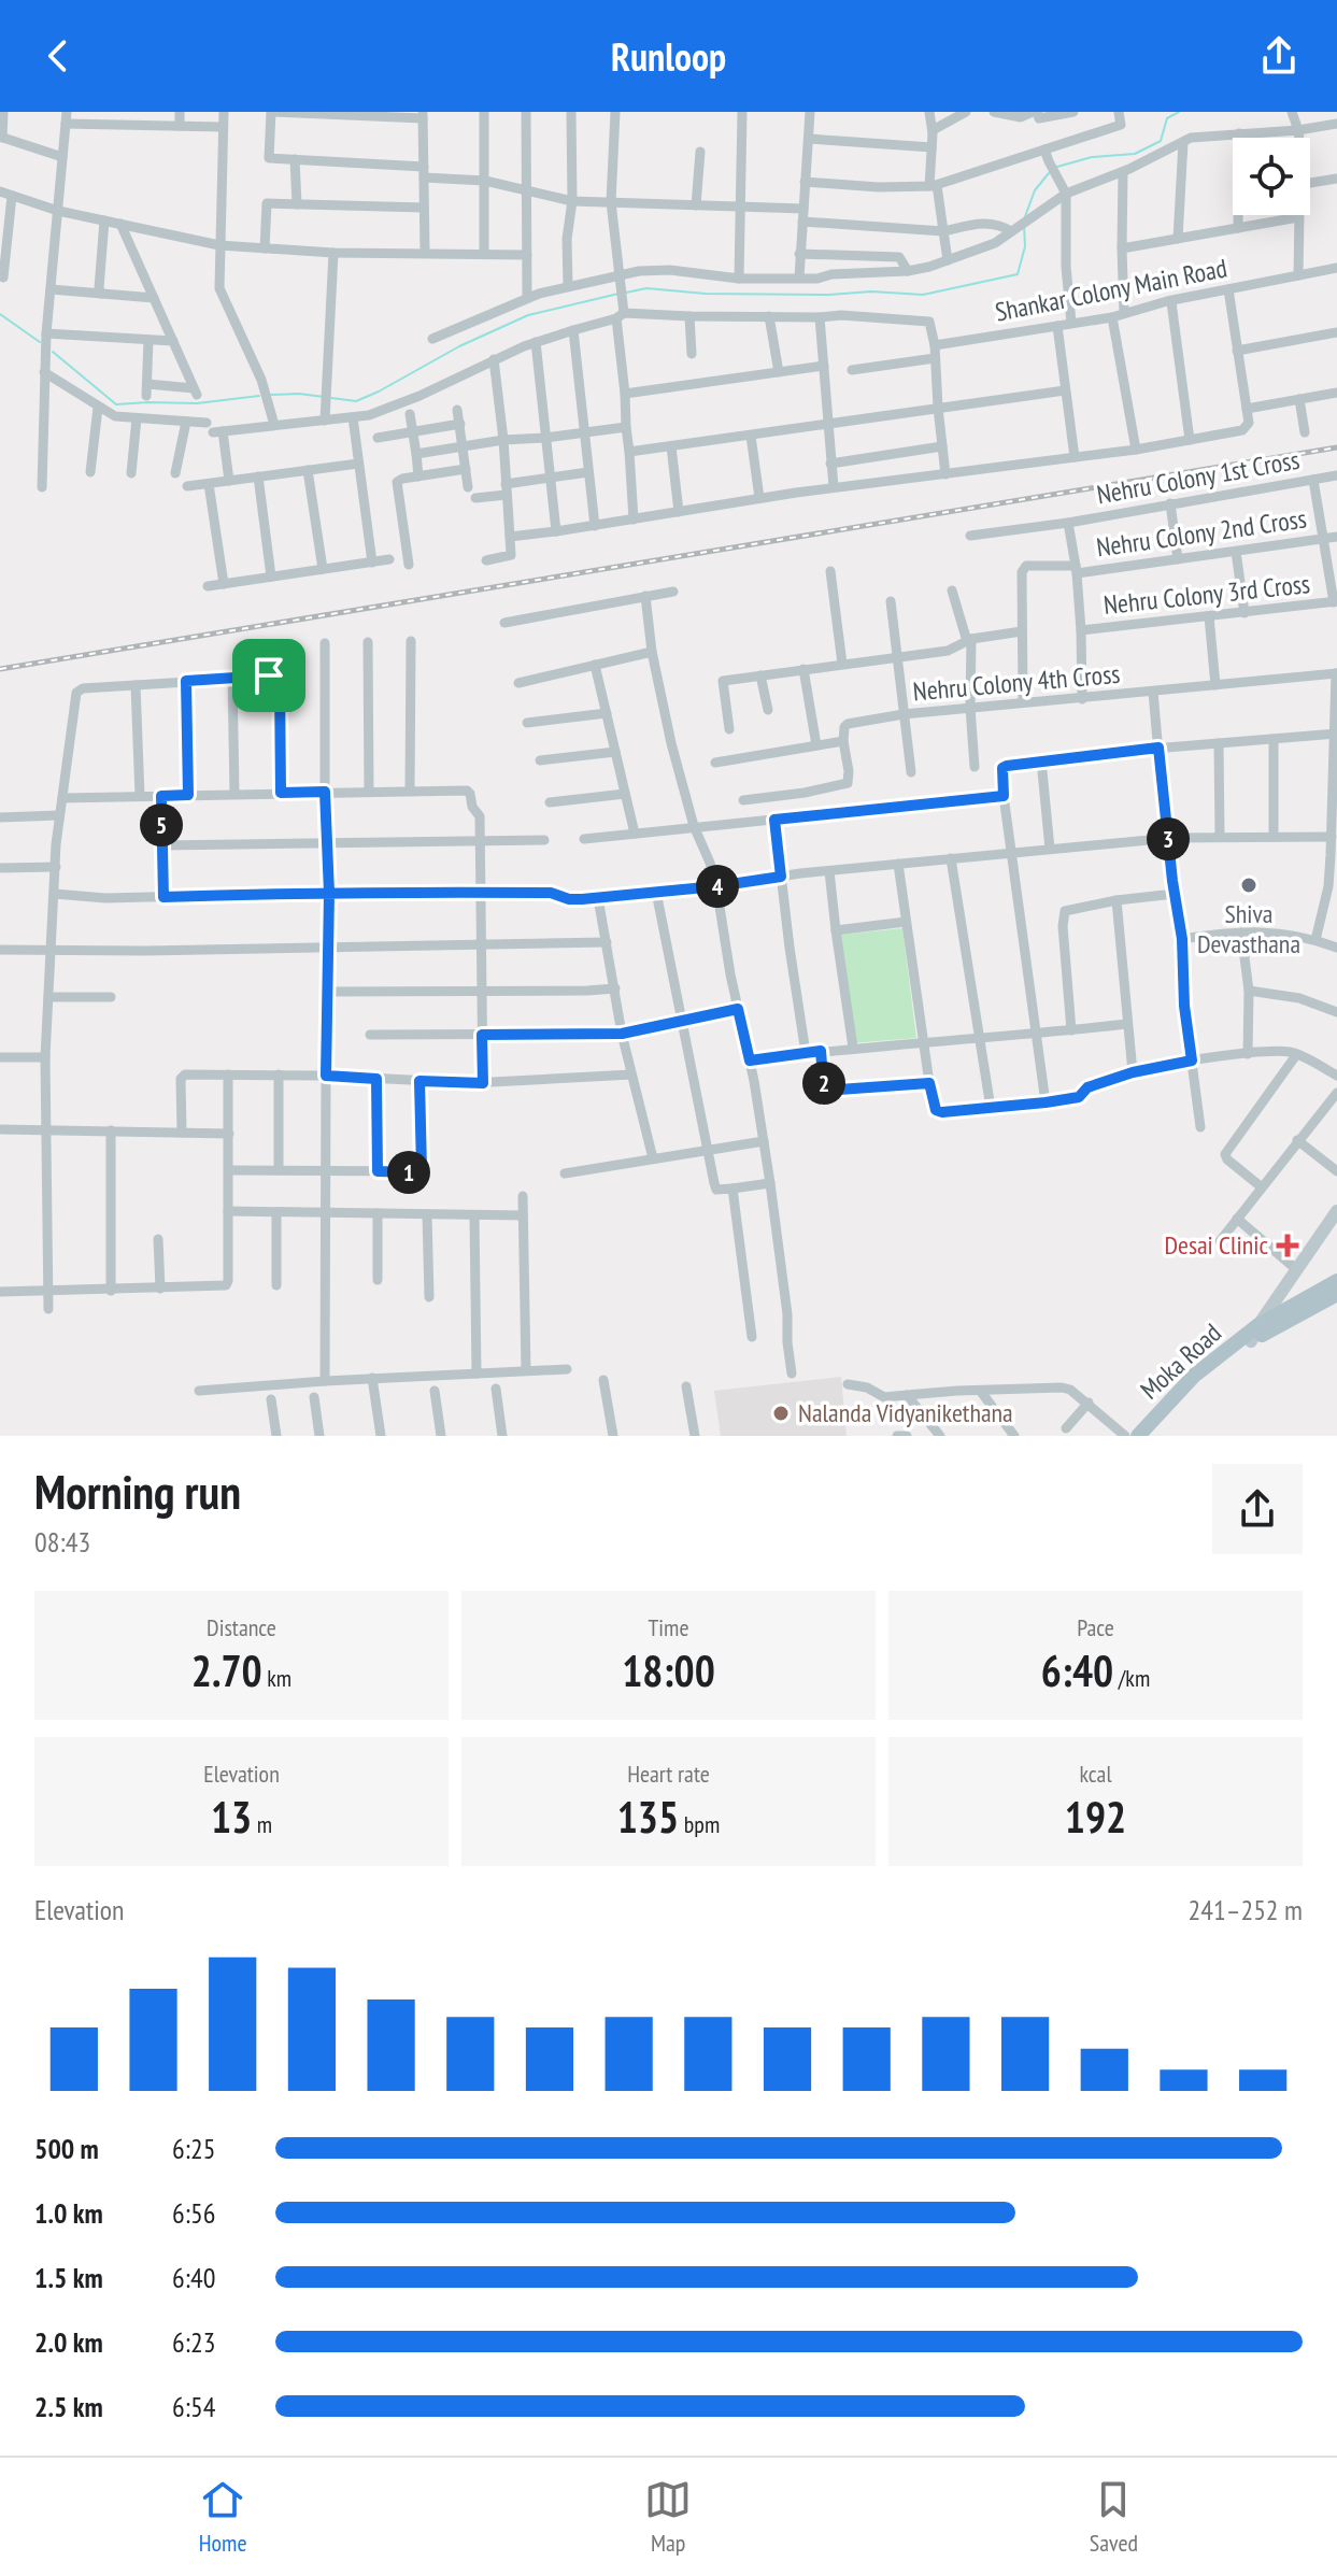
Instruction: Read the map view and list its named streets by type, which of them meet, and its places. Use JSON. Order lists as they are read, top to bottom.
{
  "streets": {
    "main road": ["Moka Road"],
    "street": [
      "Shankar Colony Main Road",
      "Nehru Colony 1st Cross",
      "Nehru Colony 2nd Cross",
      "Nehru Colony 3rd Cross",
      "Nehru Colony 4th Cross"
    ]
  },
  "places": {
    "other": ["Shiva Devasthana", "Nalanda Vidyanikethana"],
    "health": ["Desai Clinic"]
  },
  "page": {
    "header": "Runloop",
    "pins": [
      "5",
      "3",
      "4",
      "2",
      "1"
    ],
    "heading": ["Morning run", "08:43"],
    "stats": [
      ["Distance", "2.70 km"],
      ["Time", "18:00"],
      ["Pace", "6:40 /km"],
      ["Elevation", "13 m"],
      ["Heart rate", "135 bpm"],
      ["kcal", "192"]
    ],
    "chart": ["Elevation", "241–252 m"],
    "list": [
      {
        "name": "500 m",
        "note": "6:25"
      },
      {
        "name": "1.0 km",
        "note": "6:56"
      },
      {
        "name": "1.5 km",
        "note": "6:40"
      },
      {
        "name": "2.0 km",
        "note": "6:23"
      },
      {
        "name": "2.5 km",
        "note": "6:54"
      }
    ],
    "tabs": ["Home", "Map", "Saved"]
  }
}
